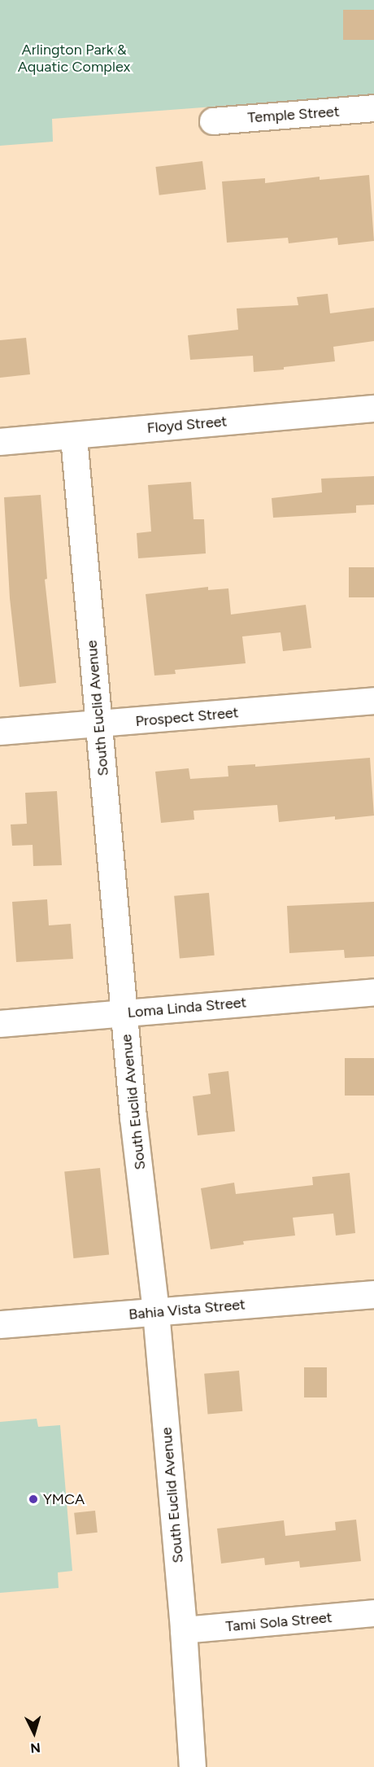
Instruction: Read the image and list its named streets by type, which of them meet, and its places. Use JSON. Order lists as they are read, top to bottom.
{
  "streets": {
    "street": [
      "Temple Street",
      "Floyd Street",
      "South Euclid Avenue",
      "Prospect Street",
      "Loma Linda Street",
      "Bahia Vista Street",
      "Tami Sola Street"
    ]
  },
  "crossings": [
    ["Floyd Street", "South Euclid Avenue"],
    ["South Euclid Avenue", "Prospect Street"],
    ["South Euclid Avenue", "Loma Linda Street"],
    ["South Euclid Avenue", "Bahia Vista Street"],
    ["South Euclid Avenue", "Tami Sola Street"]
  ],
  "parks": ["Arlington Park & Aquatic Complex"],
  "places": ["YMCA"],
  "north": "bottom"
}
